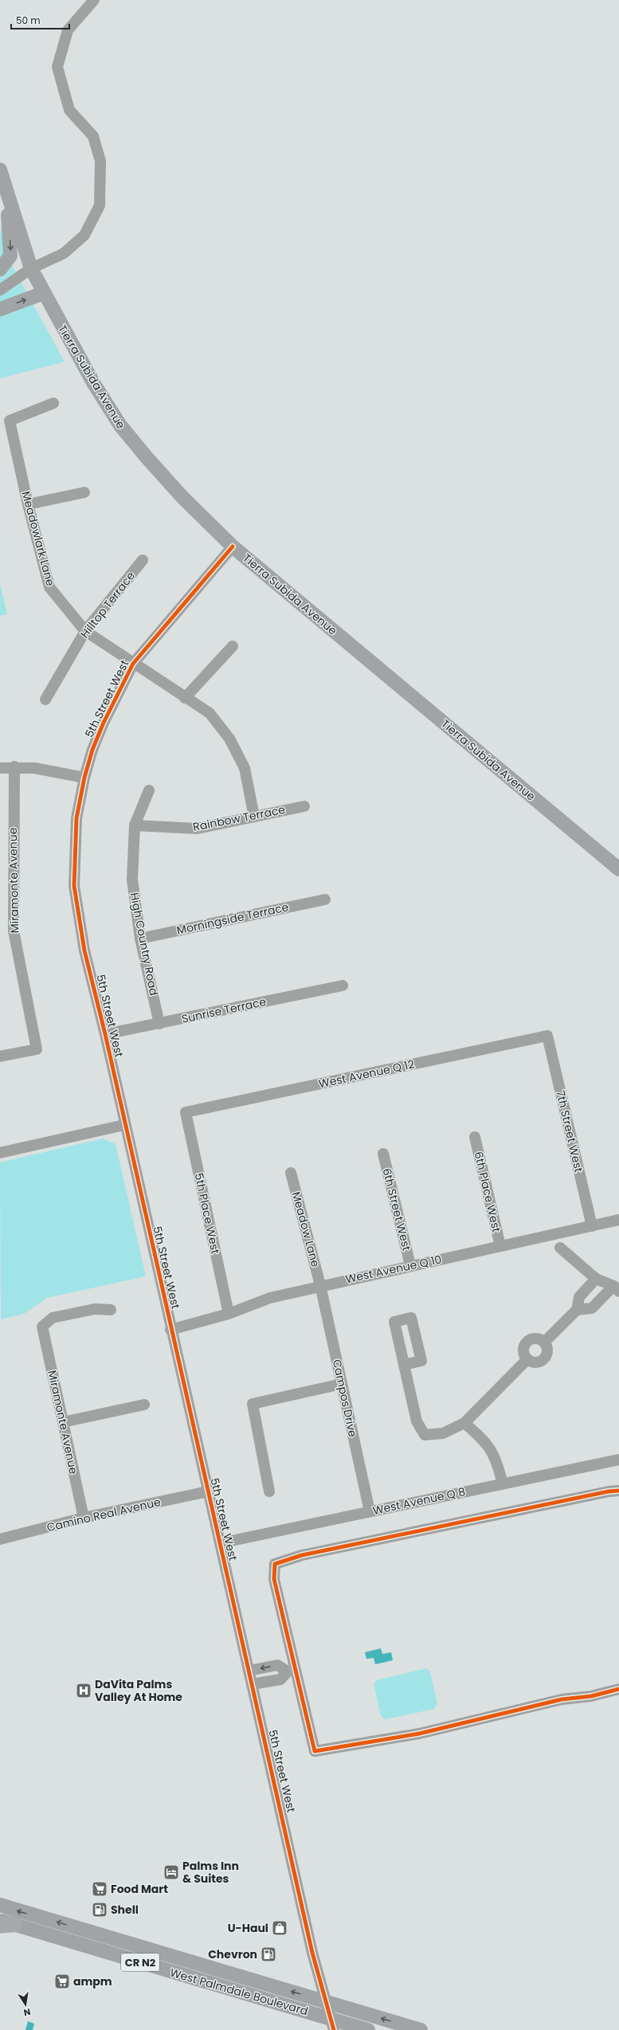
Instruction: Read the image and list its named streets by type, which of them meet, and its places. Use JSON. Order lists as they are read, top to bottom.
{
  "streets": {
    "main road": ["Tierra Subida Avenue", "CR N2", "West Palmdale Boulevard"],
    "street": [
      "Meadowlark Lane",
      "Hilltop Terrace",
      "5th Street West",
      "Rainbow Terrace",
      "Miramonte Avenue",
      "Morningside Terrace",
      "High Country Road",
      "Sunrise Terrace",
      "West Avenue Q 12",
      "7th Street West",
      "6th Place West",
      "6th Street West",
      "5th Place West",
      "Meadow Lane",
      "West Avenue Q 10",
      "Campos Drive",
      "West Avenue Q 8",
      "Camino Real Avenue"
    ]
  },
  "crossings": [
    ["Tierra Subida Avenue", "5th Street West"],
    ["Meadowlark Lane", "Hilltop Terrace"],
    ["Meadowlark Lane", "5th Street West"],
    ["Meadowlark Lane", "Rainbow Terrace"],
    ["5th Street West", "Sunrise Terrace"],
    ["5th Street West", "West Avenue Q 10"],
    ["5th Street West", "West Avenue Q 8"],
    ["5th Street West", "Camino Real Avenue"],
    ["5th Street West", "West Palmdale Boulevard"],
    ["Rainbow Terrace", "High Country Road"],
    ["Miramonte Avenue", "Camino Real Avenue"],
    ["Morningside Terrace", "High Country Road"],
    ["High Country Road", "Sunrise Terrace"],
    ["West Avenue Q 12", "7th Street West"],
    ["West Avenue Q 12", "5th Place West"],
    ["7th Street West", "West Avenue Q 10"],
    ["6th Place West", "West Avenue Q 10"],
    ["6th Street West", "West Avenue Q 10"],
    ["5th Place West", "West Avenue Q 10"],
    ["Meadow Lane", "West Avenue Q 10"],
    ["Meadow Lane", "Campos Drive"],
    ["West Avenue Q 10", "Campos Drive"],
    ["Campos Drive", "West Avenue Q 8"]
  ],
  "places": {
    "hospital": ["DaVita Palms Valley At Home"],
    "hotel": ["Palms Inn & Suites"],
    "supermarket": ["Food Mart", "ampm"],
    "fuel station": ["Shell", "Chevron"],
    "shop": ["U-Haul"]
  },
  "scale_bar": "50 m",
  "north": "bottom"
}
